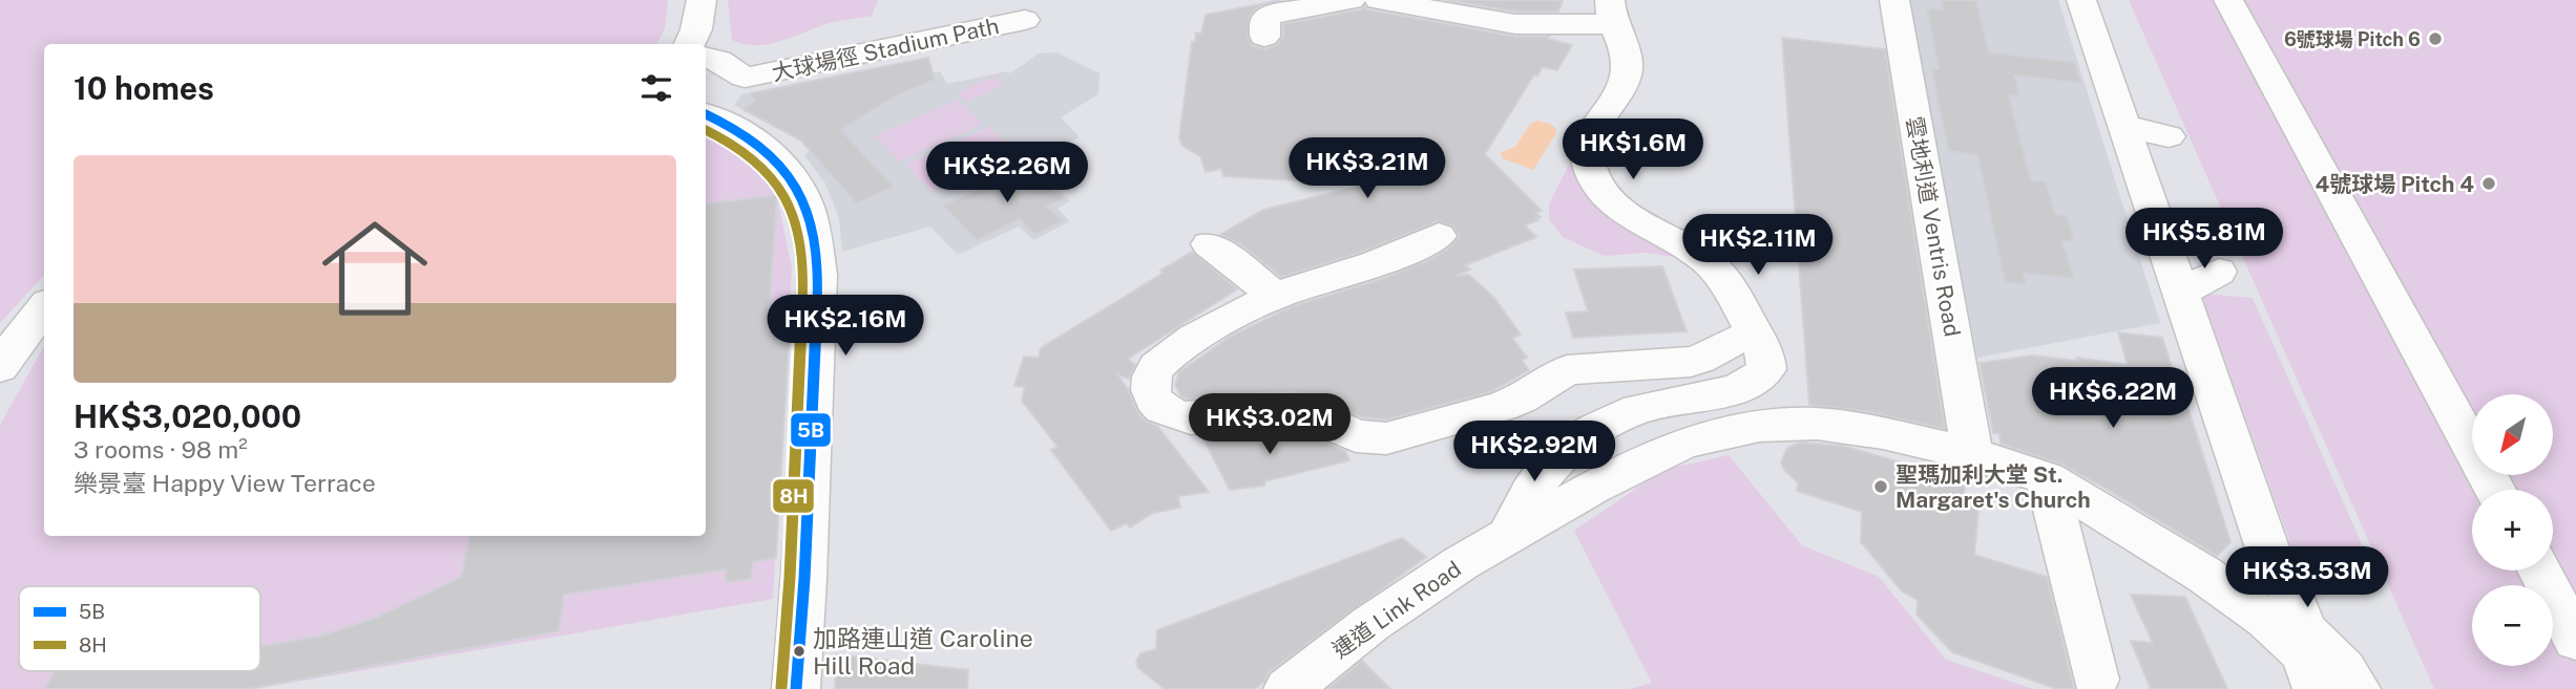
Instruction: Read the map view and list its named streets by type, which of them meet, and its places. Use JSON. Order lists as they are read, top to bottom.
{
  "streets": {
    "street": ["大球場徑 Stadium Path", "雲地利道 Ventris Road", "連道 Link Road"]
  },
  "crossings": [
    ["雲地利道 Ventris Road", "連道 Link Road"]
  ],
  "places": [
    "6號球場 Pitch 6",
    "4號球場 Pitch 4",
    "聖瑪加利大堂 St. Margaret's Church",
    "加路連山道 Caroline Hill Road"
  ],
  "lines": ["transit line 5B", "transit line 8H"],
  "legend": ["5B", "8H"],
  "north": "bottom left",
  "page": {
    "heading": "10 homes",
    "price": [
      "HK$1.6M",
      "HK$3.21M",
      "HK$2.26M",
      "HK$5.81M",
      "HK$2.11M",
      "HK$2.16M",
      "HK$6.22M",
      "HK$3.02M",
      "HK$2.92M",
      "HK$3.53M"
    ],
    "list": [
      {
        "name": "HK$3,020,000",
        "note": "3 rooms · 98 m² · 樂景臺 Happy View Terrace"
      }
    ],
    "map_buttons": ["+", "−"]
  }
}
